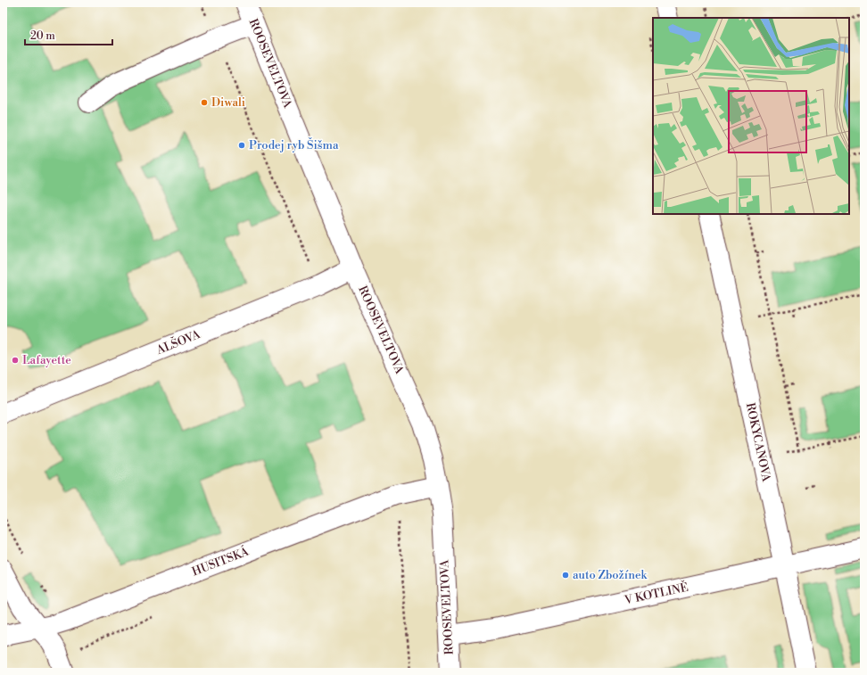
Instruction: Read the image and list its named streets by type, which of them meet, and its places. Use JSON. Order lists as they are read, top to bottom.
{
  "streets": {
    "street": [
      "ROOSEVELTOVA",
      "ALŠOVA",
      "ROKYCANOVA",
      "HUSITSKÁ",
      "V KOTLINĚ"
    ]
  },
  "crossings": [
    ["ROOSEVELTOVA", "ALŠOVA"],
    ["ROOSEVELTOVA", "HUSITSKÁ"],
    ["ROOSEVELTOVA", "V KOTLINĚ"],
    ["ROKYCANOVA", "V KOTLINĚ"]
  ],
  "places": [
    "Diwali",
    "Prodej ryb Šišma",
    "Lafayette",
    "auto Zbožínek"
  ],
  "scale_bar": "20 m"
}
